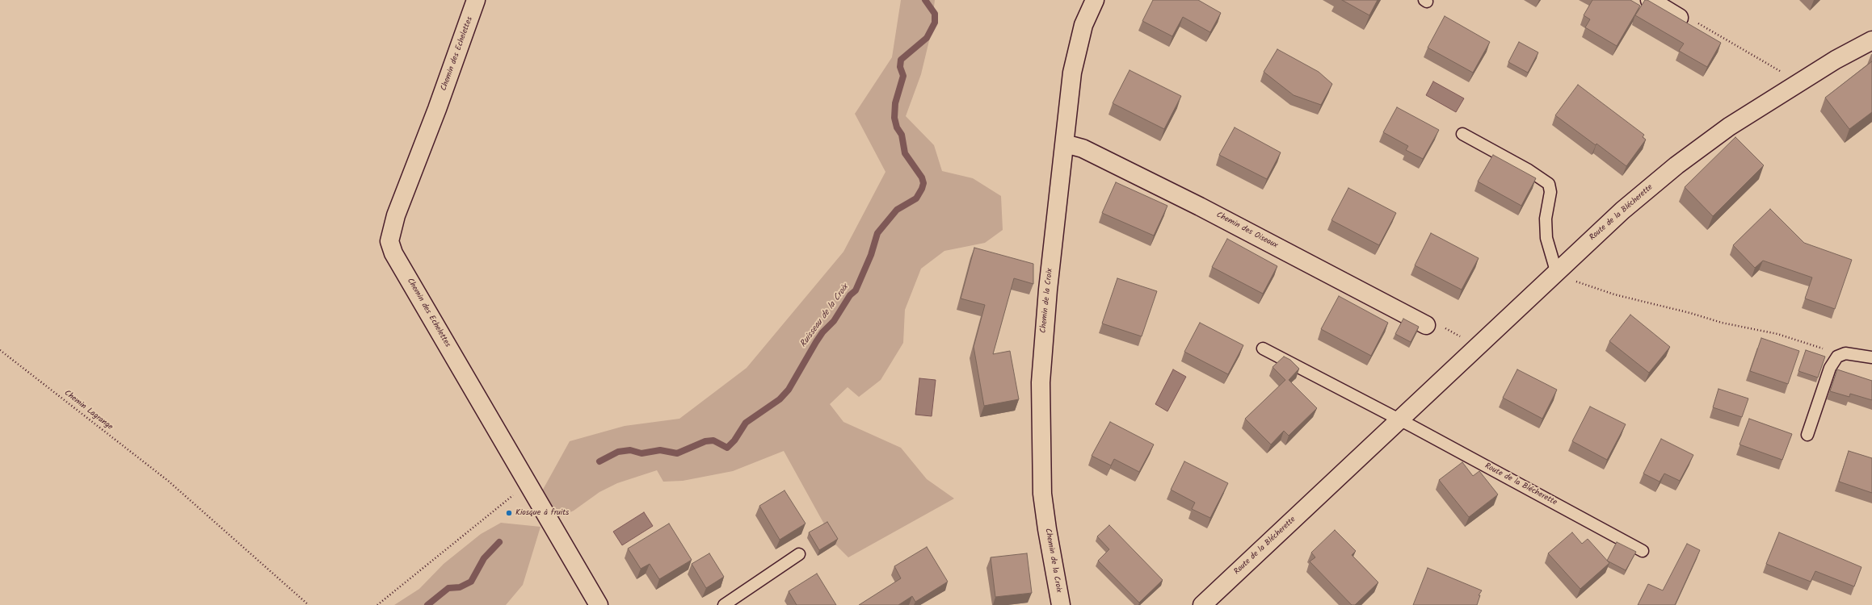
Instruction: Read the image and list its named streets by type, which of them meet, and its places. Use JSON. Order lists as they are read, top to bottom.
{
  "streets": {
    "street": [
      "Chemin des Echelettes",
      "Route de la Blécherette",
      "Chemin des Oiseaux",
      "Chemin de la Croix"
    ],
    "path": ["Chemin Lagrange"]
  },
  "crossings": [
    ["Chemin des Oiseaux", "Chemin de la Croix"]
  ],
  "water": ["Ruisseau de la Croix"],
  "places": ["Kiosque à fruits"]
}
